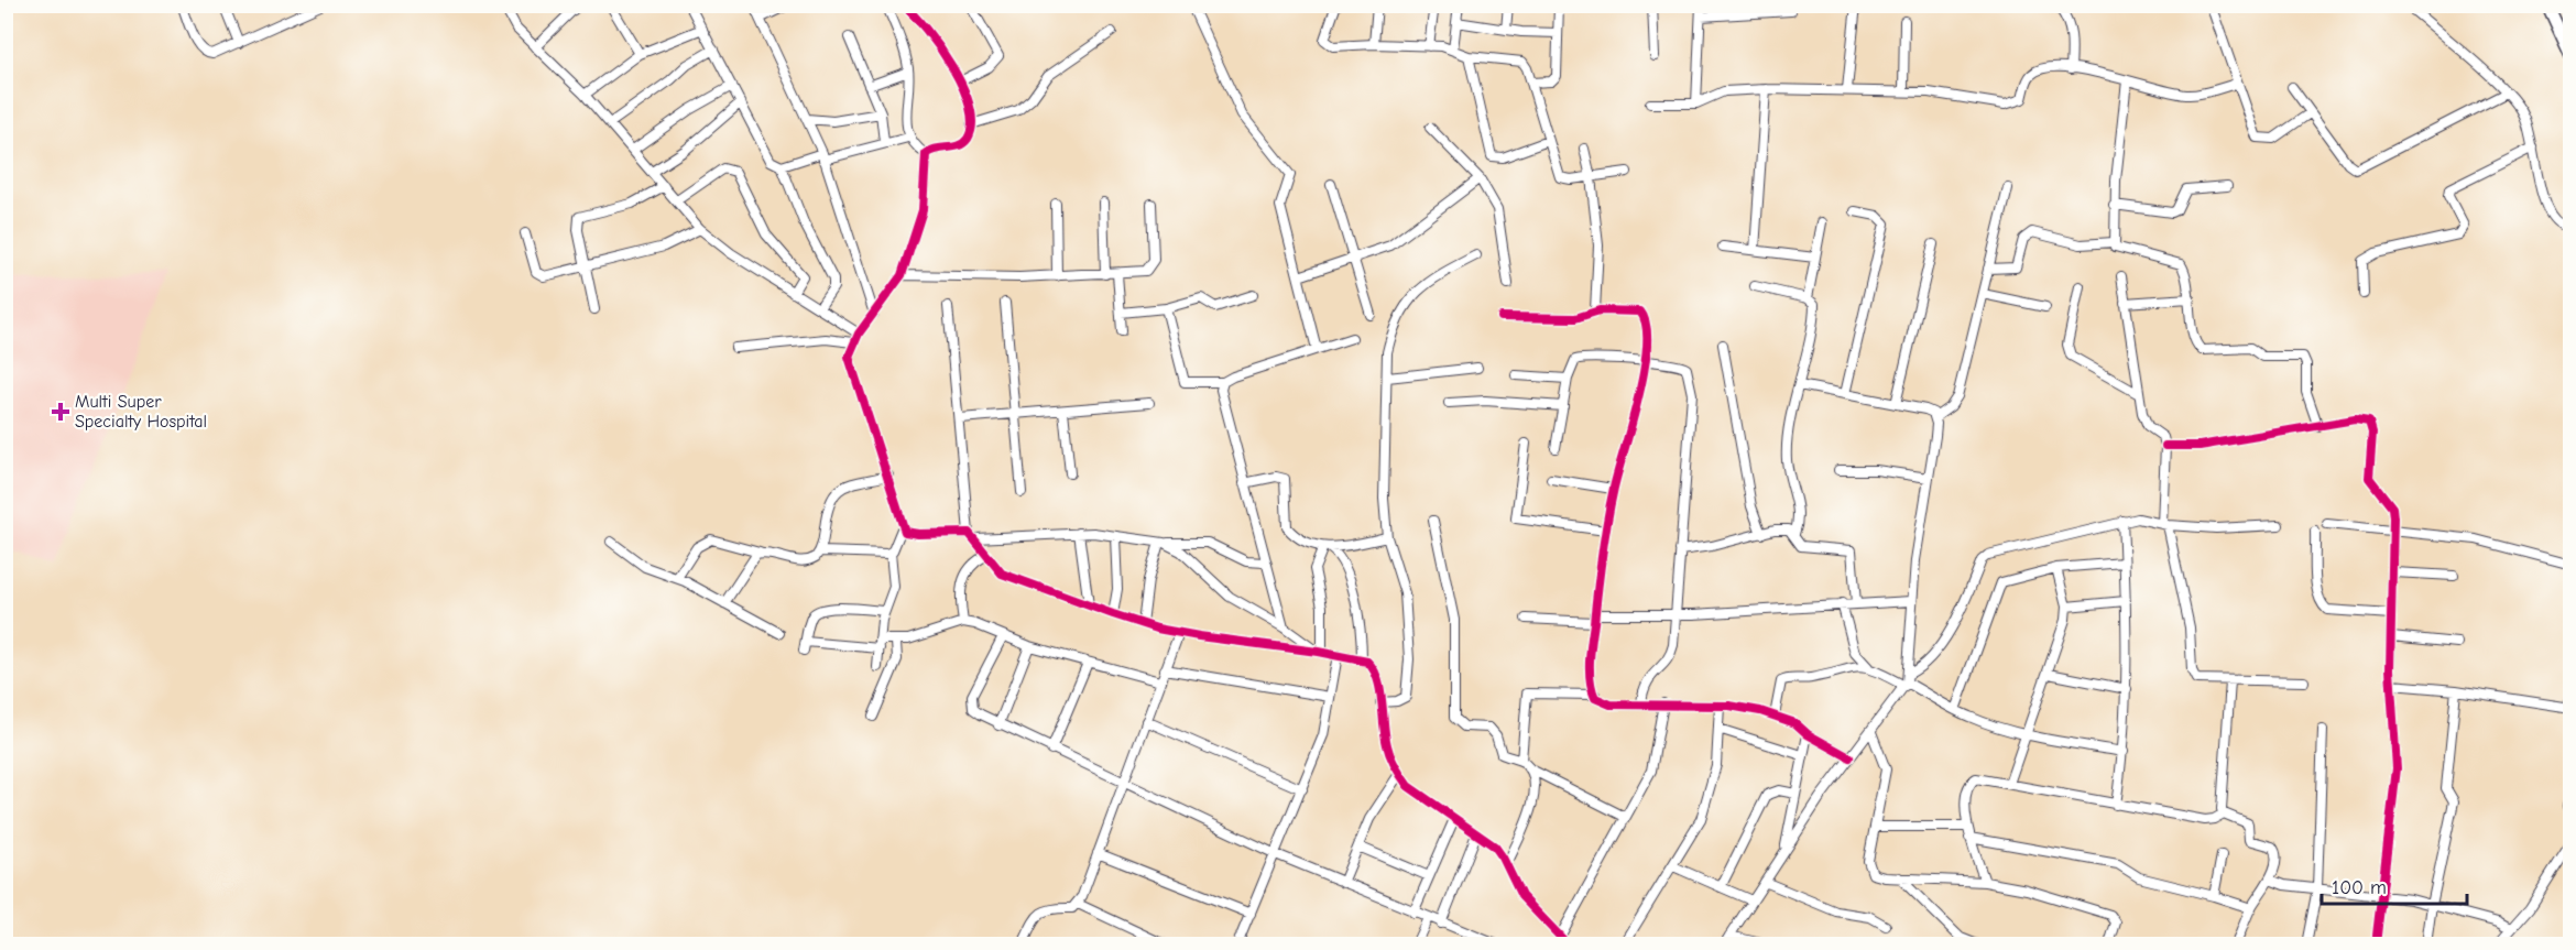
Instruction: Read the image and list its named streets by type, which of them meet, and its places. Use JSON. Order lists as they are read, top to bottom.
{
  "places": {
    "health": ["Multi Super Specialty Hospital"]
  },
  "scale_bar": "100 m"
}
